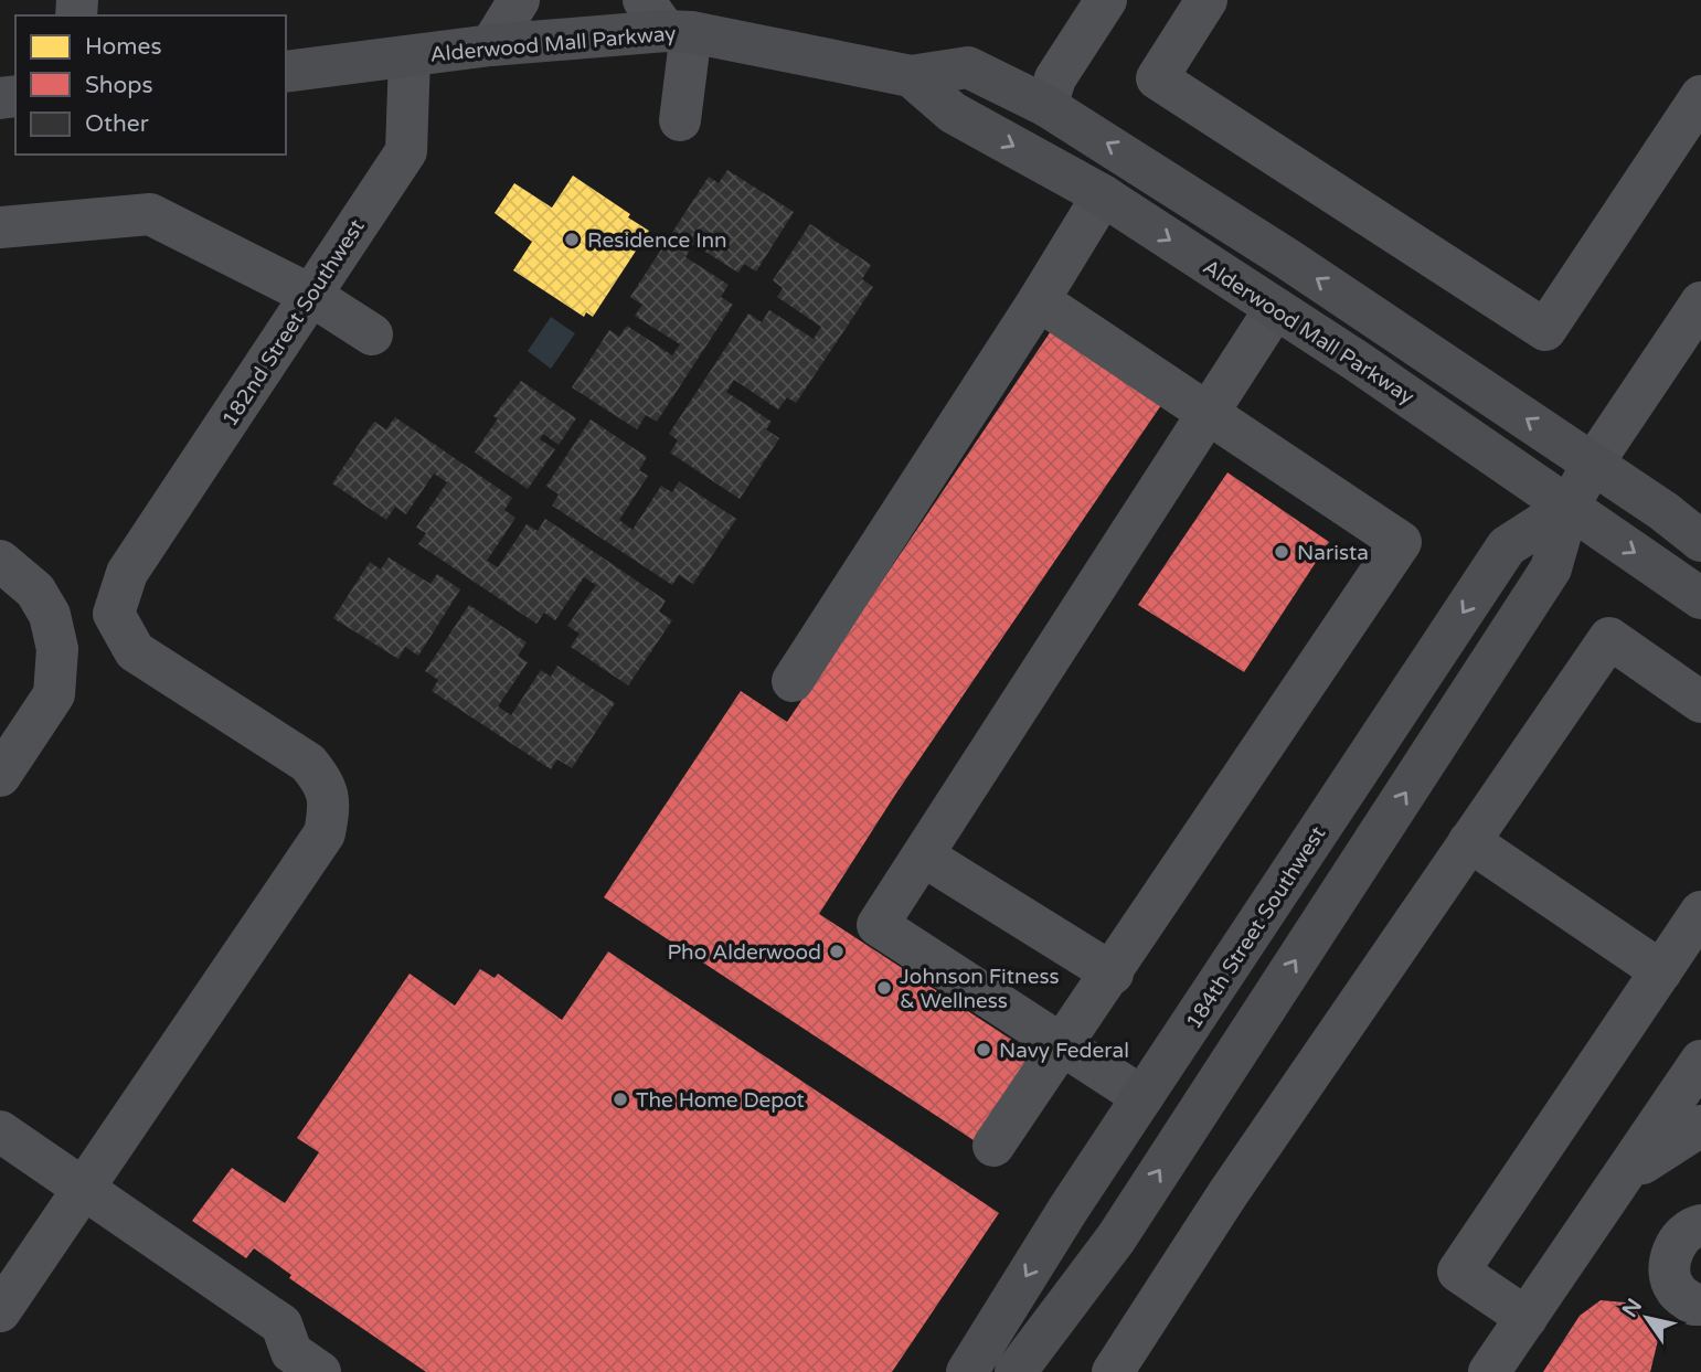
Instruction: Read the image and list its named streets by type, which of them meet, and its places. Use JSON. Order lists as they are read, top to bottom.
{
  "streets": {
    "main road": ["Alderwood Mall Parkway", "184th Street Southwest"],
    "street": ["182nd Street Southwest"]
  },
  "crossings": [
    ["Alderwood Mall Parkway", "182nd Street Southwest"],
    ["Alderwood Mall Parkway", "184th Street Southwest"]
  ],
  "places": [
    "Residence Inn",
    "Narista",
    "Pho Alderwood",
    "Johnson Fitness & Wellness",
    "Navy Federal",
    "The Home Depot"
  ],
  "legend": ["Homes", "Shops", "Other"],
  "north": "top left"
}
